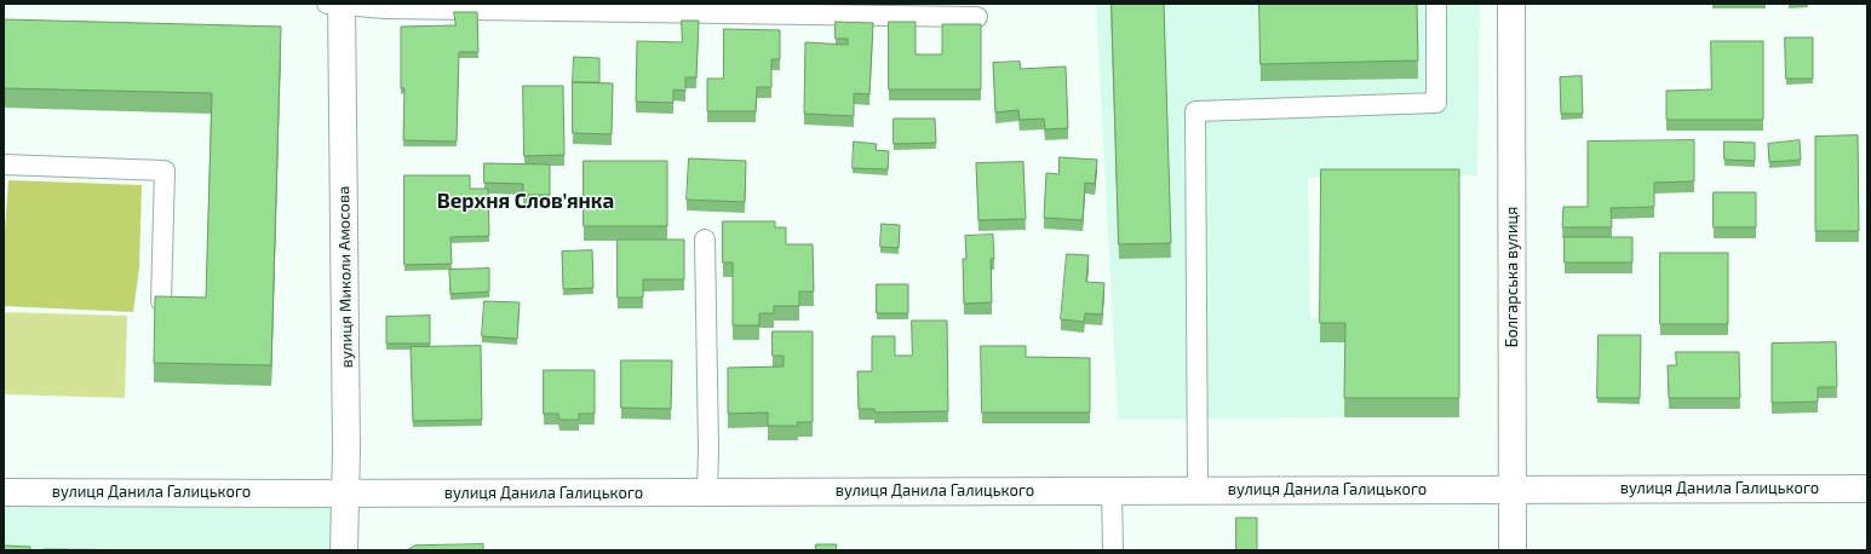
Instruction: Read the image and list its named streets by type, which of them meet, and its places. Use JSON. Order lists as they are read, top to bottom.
{
  "streets": {
    "main road": ["вулиця Миколи Амосова", "Болгарська вулиця", "вулиця Данила Галицького"]
  },
  "crossings": [
    ["вулиця Миколи Амосова", "вулиця Данила Галицького"],
    ["Болгарська вулиця", "вулиця Данила Галицького"]
  ],
  "districts": ["Верхня Слов’янка"]
}
